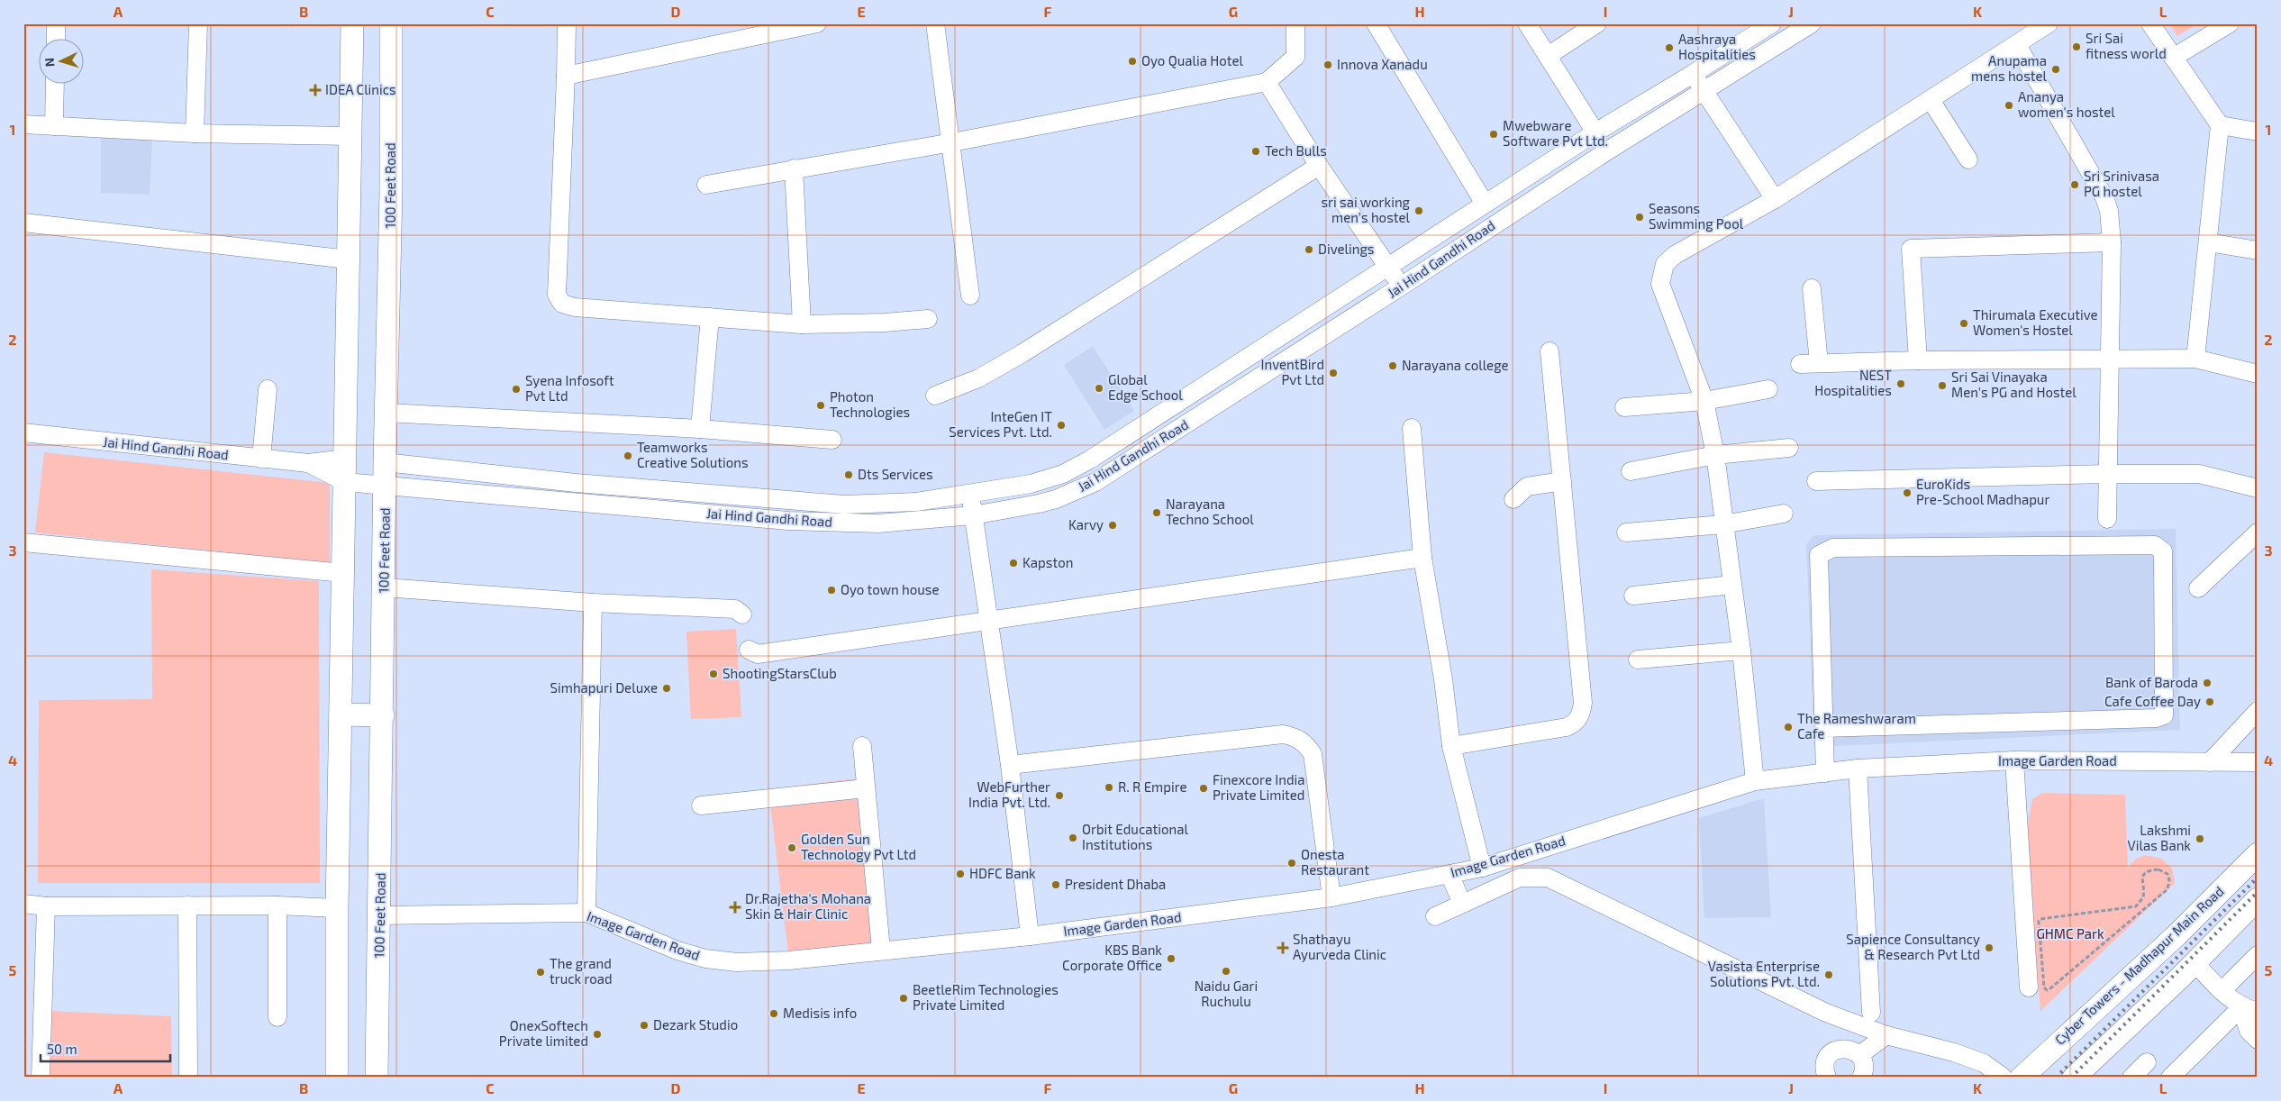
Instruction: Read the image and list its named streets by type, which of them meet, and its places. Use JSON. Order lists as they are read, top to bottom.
{
  "streets": {
    "main road": ["100 Feet Road", "Cyber Towers - Madhapur Main Road"],
    "street": ["Jai Hind Gandhi Road", "Image Garden Road"]
  },
  "crossings": [
    ["100 Feet Road", "Jai Hind Gandhi Road"],
    ["100 Feet Road", "Image Garden Road"]
  ],
  "parks": ["GHMC Park"],
  "places": {
    "other": [
      "Sri Sai fitness world",
      "Aashraya Hospitalities",
      "Oyo Qualia Hotel",
      "Innova Xanadu",
      "Anupama mens hostel",
      "Ananya women's hostel",
      "Mwebware Software Pvt Ltd.",
      "Tech Bulls",
      "Sri Srinivasa PG hostel",
      "sri sai working men's hostel",
      "Seasons Swimming Pool",
      "Divelings",
      "Thirumala Executive Women's Hostel",
      "Narayana college",
      "InventBird Pvt Ltd",
      "NEST Hospitalities",
      "Sri Sai Vinayaka Men's PG and Hostel",
      "Global Edge School",
      "Syena Infosoft Pvt Ltd",
      "Photon Technologies",
      "InteGen IT Services Pvt. Ltd.",
      "Teamworks Creative Solutions",
      "Dts Services",
      "EuroKids Pre-School Madhapur",
      "Narayana Techno School",
      "Karvy",
      "Kapston",
      "Oyo town house",
      "ShootingStarsClub",
      "Bank of Baroda",
      "Simhapuri Deluxe",
      "Cafe Coffee Day",
      "The Rameshwaram Cafe",
      "R. R Empire",
      "Finexcore India Private Limited",
      "WebFurther India Pvt. Ltd.",
      "Orbit Educational Institutions",
      "Lakshmi Vilas Bank",
      "Golden Sun Technology Pvt Ltd",
      "Onesta Restaurant",
      "HDFC Bank",
      "President Dhaba",
      "Sapience Consultancy & Research Pvt Ltd",
      "KBS Bank Corporate Office",
      "Naidu Gari Ruchulu",
      "The grand truck road",
      "Vasista Enterprise Solutions Pvt. Ltd.",
      "BeetleRim Technologies Private Limited",
      "Medisis info",
      "Dezark Studio",
      "OnexSoftech Private limited"
    ],
    "health": ["IDEA Clinics", "Dr.Rajetha's Mohana Skin & Hair Clinic", "Shathayu Ayurveda Clinic"]
  },
  "scale_bar": "50 m",
  "north": "left",
  "grid": {
    "columns": [
      "A",
      "B",
      "C",
      "D",
      "E",
      "F",
      "G",
      "H",
      "I",
      "J",
      "K",
      "L"
    ],
    "rows": [
      "1",
      "2",
      "3",
      "4",
      "5"
    ]
  }
}
